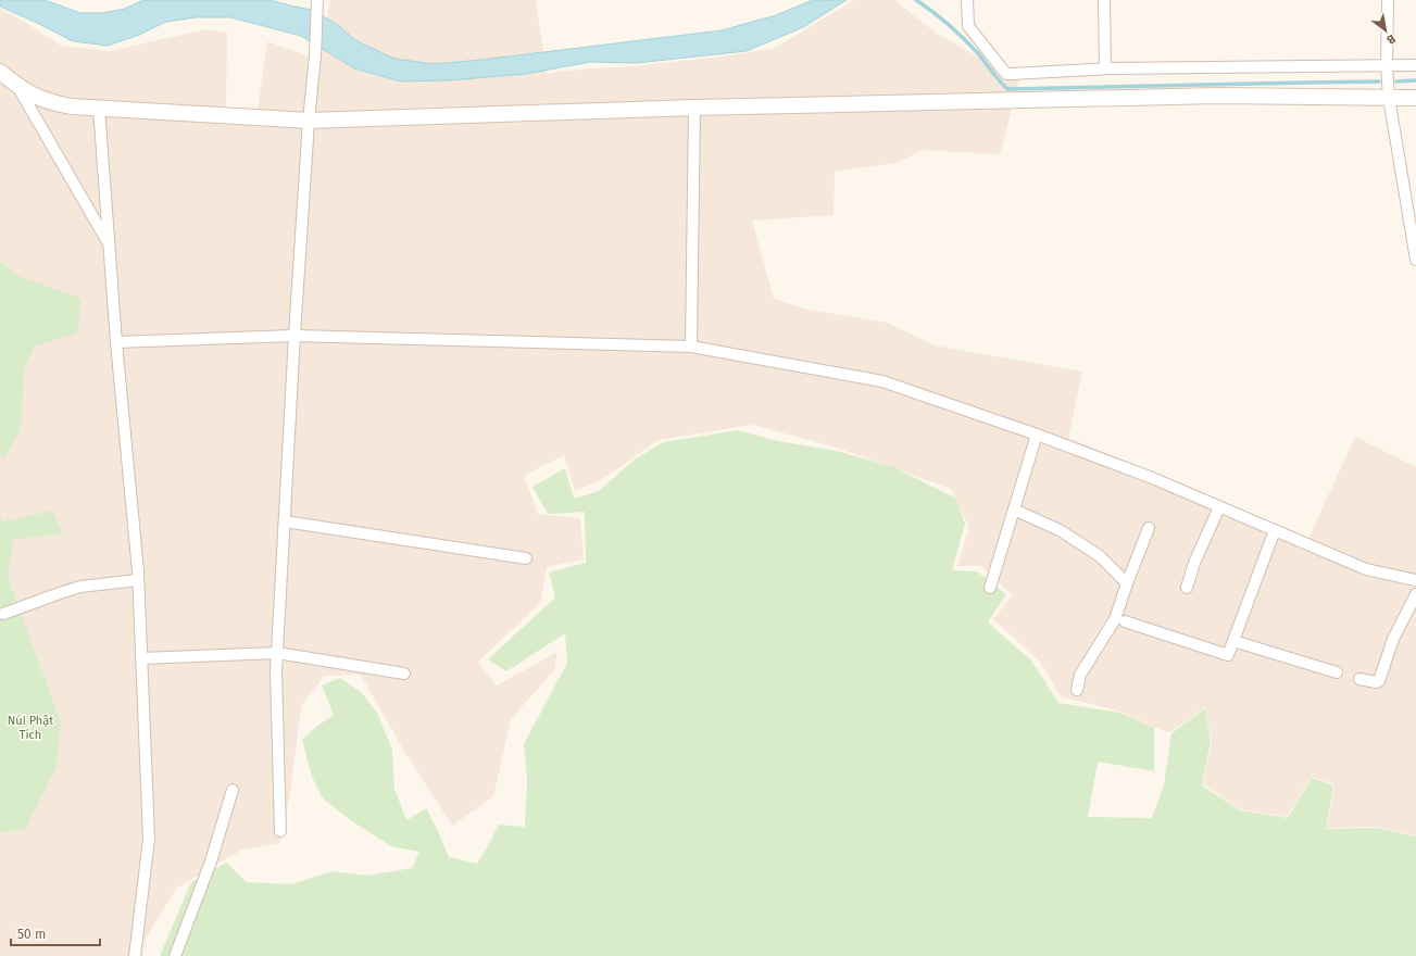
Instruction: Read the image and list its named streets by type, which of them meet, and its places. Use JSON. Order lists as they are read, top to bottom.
{
  "parks": ["Núi Phật Tích"],
  "scale_bar": "50 m",
  "north": "bottom right"
}
